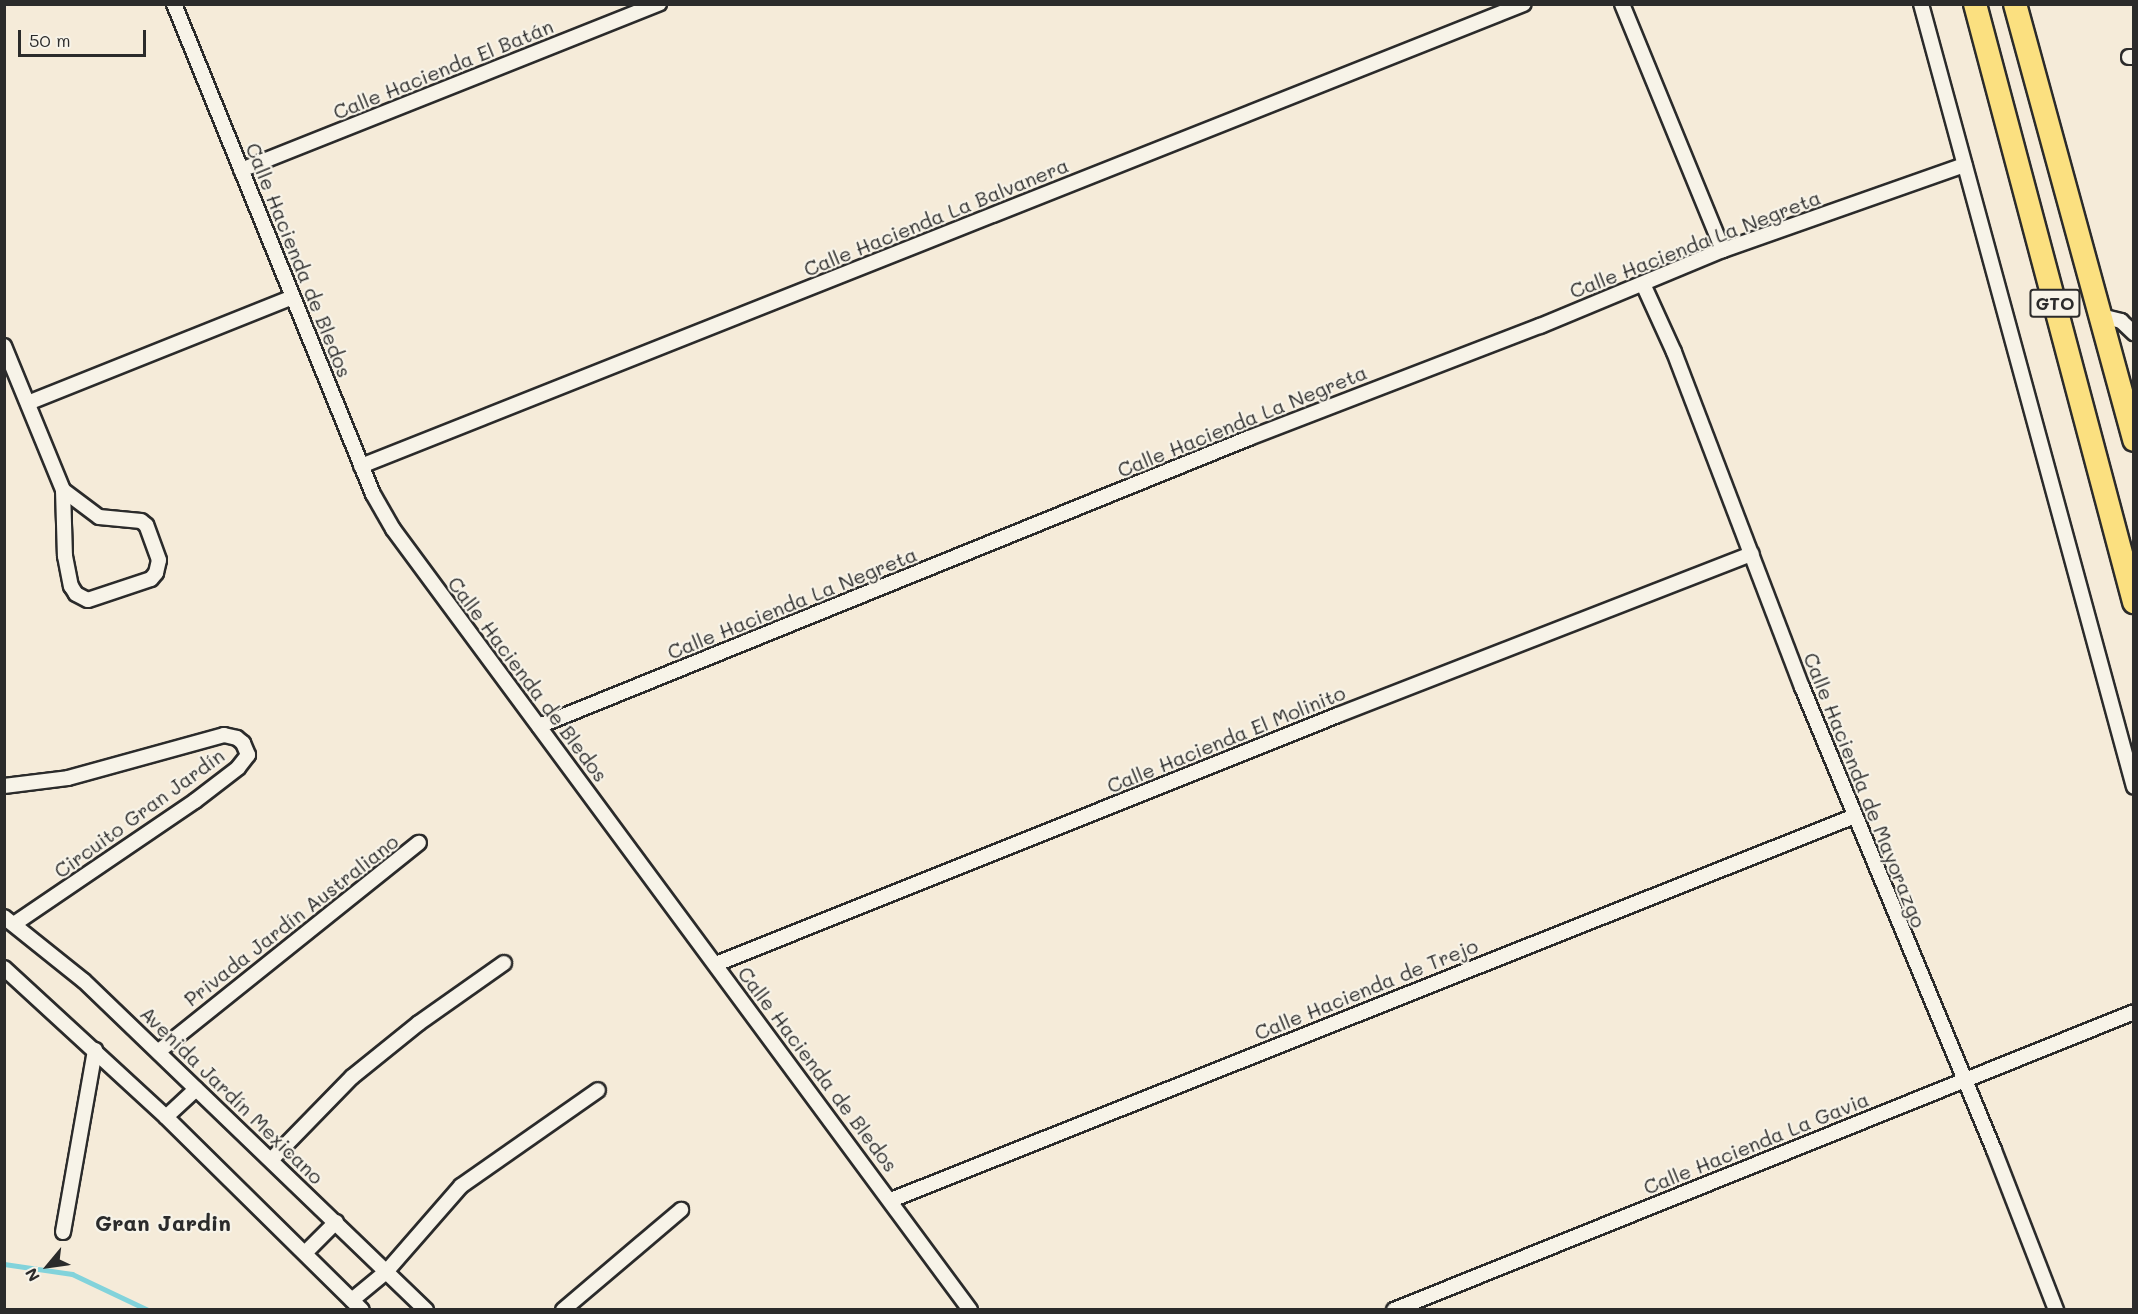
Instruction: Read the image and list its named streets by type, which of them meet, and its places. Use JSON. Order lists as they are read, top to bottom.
{
  "streets": {
    "main road": ["GTO"],
    "street": [
      "Calle Hacienda El Batán",
      "Calle Hacienda La Balvanera",
      "Calle Hacienda La Negreta",
      "Calle Hacienda de Bledos",
      "Calle Hacienda El Molinito",
      "Calle Hacienda de Mayorazgo",
      "Circuito Gran Jardín",
      "Privada Jardín Australiano",
      "Calle Hacienda de Trejo",
      "Avenida Jardín Mexicano",
      "Calle Hacienda La Gavia"
    ]
  },
  "crossings": [
    ["Calle Hacienda El Batán", "Calle Hacienda de Bledos"],
    ["Calle Hacienda La Balvanera", "Calle Hacienda de Bledos"],
    ["Calle Hacienda La Negreta", "Calle Hacienda de Bledos"],
    ["Calle Hacienda La Negreta", "Calle Hacienda de Mayorazgo"],
    ["Calle Hacienda de Bledos", "Calle Hacienda El Molinito"],
    ["Calle Hacienda de Bledos", "Calle Hacienda de Trejo"],
    ["Calle Hacienda El Molinito", "Calle Hacienda de Mayorazgo"],
    ["Calle Hacienda de Mayorazgo", "Calle Hacienda de Trejo"],
    ["Calle Hacienda de Mayorazgo", "Calle Hacienda La Gavia"],
    ["Circuito Gran Jardín", "Avenida Jardín Mexicano"],
    ["Privada Jardín Australiano", "Avenida Jardín Mexicano"]
  ],
  "districts": ["Gran Jardin"],
  "scale_bar": "50 m",
  "north": "bottom left"
}
